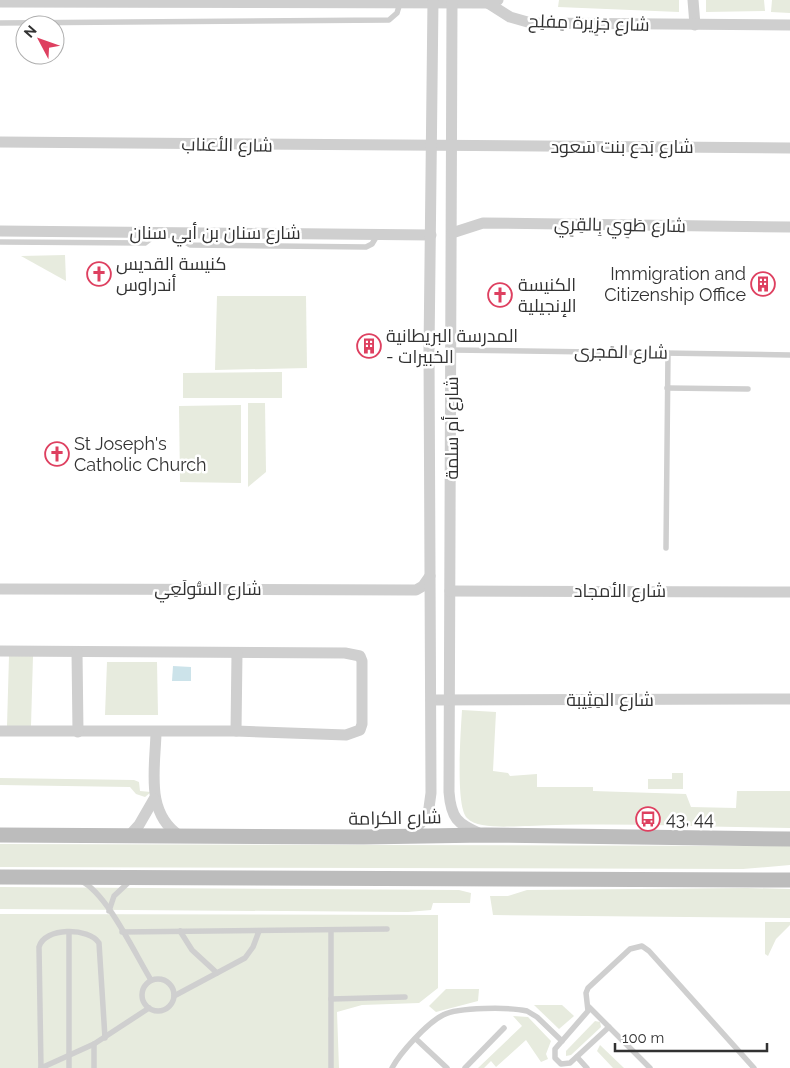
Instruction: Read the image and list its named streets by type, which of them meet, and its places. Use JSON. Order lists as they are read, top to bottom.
{
  "streets": {
    "main road": ["شارع الكرامة"],
    "street": [
      "شارع جَزِيرة مِفلِح",
      "شارع الأعناب",
      "شارع بَدع بنت سَعود",
      "شارع طَوِي بِالقِرِي",
      "شارع سنان بن أبي سنان",
      "شارع أم سلمة",
      "شارع السُّولَعِي",
      "شارع الأمجاد",
      "شارع المِثِيبة"
    ],
    "lane": ["شارع المَجرى"]
  },
  "crossings": [
    ["شارع جَزِيرة مِفلِح", "شارع أم سلمة"],
    ["شارع الأعناب", "شارع بَدع بنت سَعود"],
    ["شارع الأعناب", "شارع أم سلمة"],
    ["شارع بَدع بنت سَعود", "شارع أم سلمة"],
    ["شارع طَوِي بِالقِرِي", "شارع أم سلمة"],
    ["شارع سنان بن أبي سنان", "شارع أم سلمة"],
    ["شارع المَجرى", "شارع أم سلمة"],
    ["شارع أم سلمة", "شارع الأمجاد"],
    ["شارع أم سلمة", "شارع المِثِيبة"],
    ["شارع أم سلمة", "شارع الكرامة"]
  ],
  "places": {
    "church": ["كنيسة القديس أندراوس", "الكنيسة الإنجيلية", "St Joseph's Catholic Church"],
    "building": ["Immigration and Citizenship Office", "المدرسة البريطانية - الخبيرات"],
    "bus stop": ["43, 44"]
  },
  "scale_bar": "100 m",
  "north": "top left"
}
